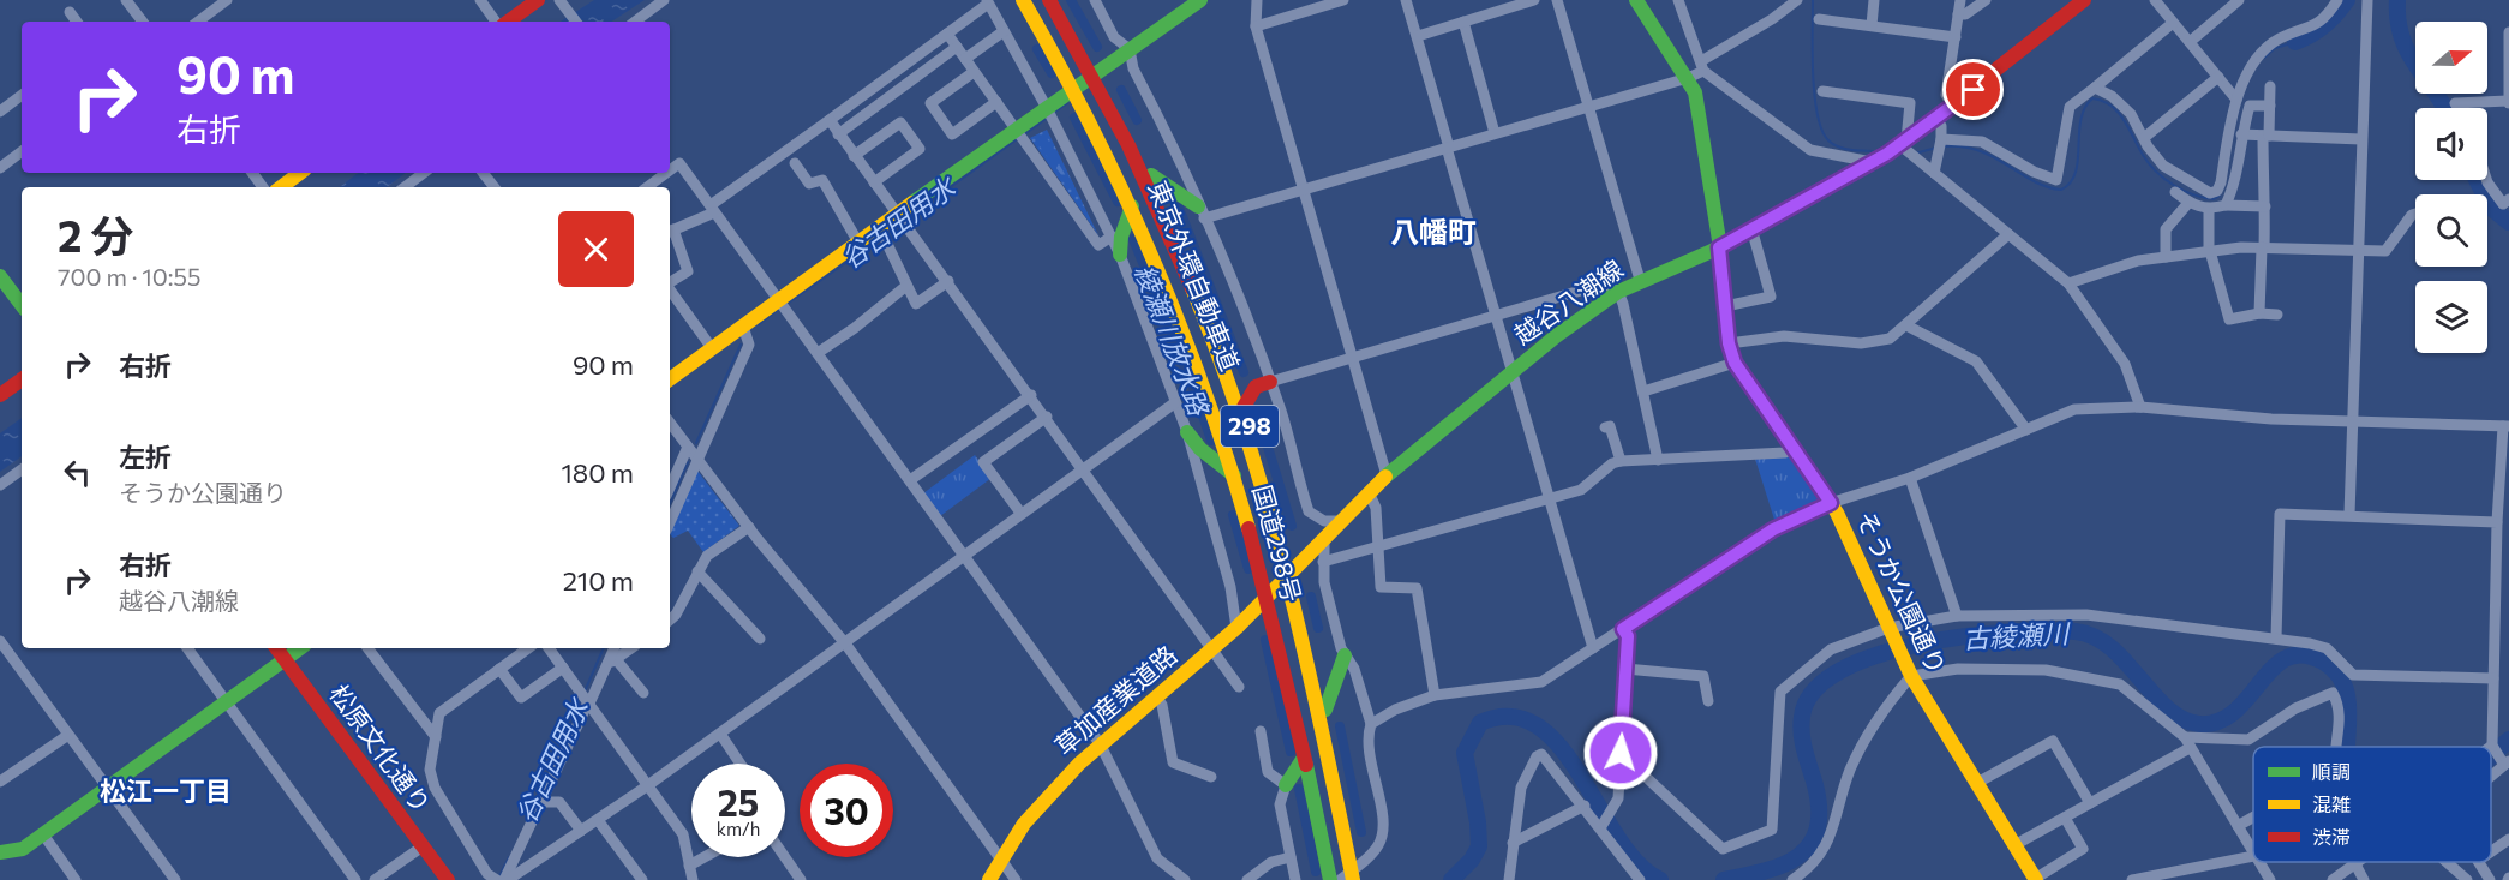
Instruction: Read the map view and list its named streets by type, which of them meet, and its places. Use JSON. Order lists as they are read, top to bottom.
{
  "streets": {
    "main road": [
      "東京外環自動車道",
      "越谷八潮線",
      "298",
      "国道298号",
      "そうか公園通り",
      "草加産業道路",
      "松原文化通り"
    ]
  },
  "crossings": [
    ["東京外環自動車道", "国道298号"],
    ["越谷八潮線", "国道298号"],
    ["越谷八潮線", "そうか公園通り"],
    ["越谷八潮線", "草加産業道路"],
    ["国道298号", "草加産業道路"]
  ],
  "districts": ["八幡町", "松江一丁目"],
  "water": ["谷古田用水", "綾瀬川放水路", "古綾瀬川"],
  "legend": ["順調", "混雑", "渋滞"],
  "north": "right",
  "page": {
    "turn": ["90 m", "右折"],
    "heading": ["2 分", "700 m · 10:55"],
    "list": [
      {
        "name": "右折",
        "value": "90 m"
      },
      {
        "name": "左折",
        "note": "そうか公園通り",
        "value": "180 m"
      },
      {
        "name": "右折",
        "note": "越谷八潮線",
        "value": "210 m"
      }
    ],
    "speed": "25 km/h",
    "limit": "30"
  }
}
